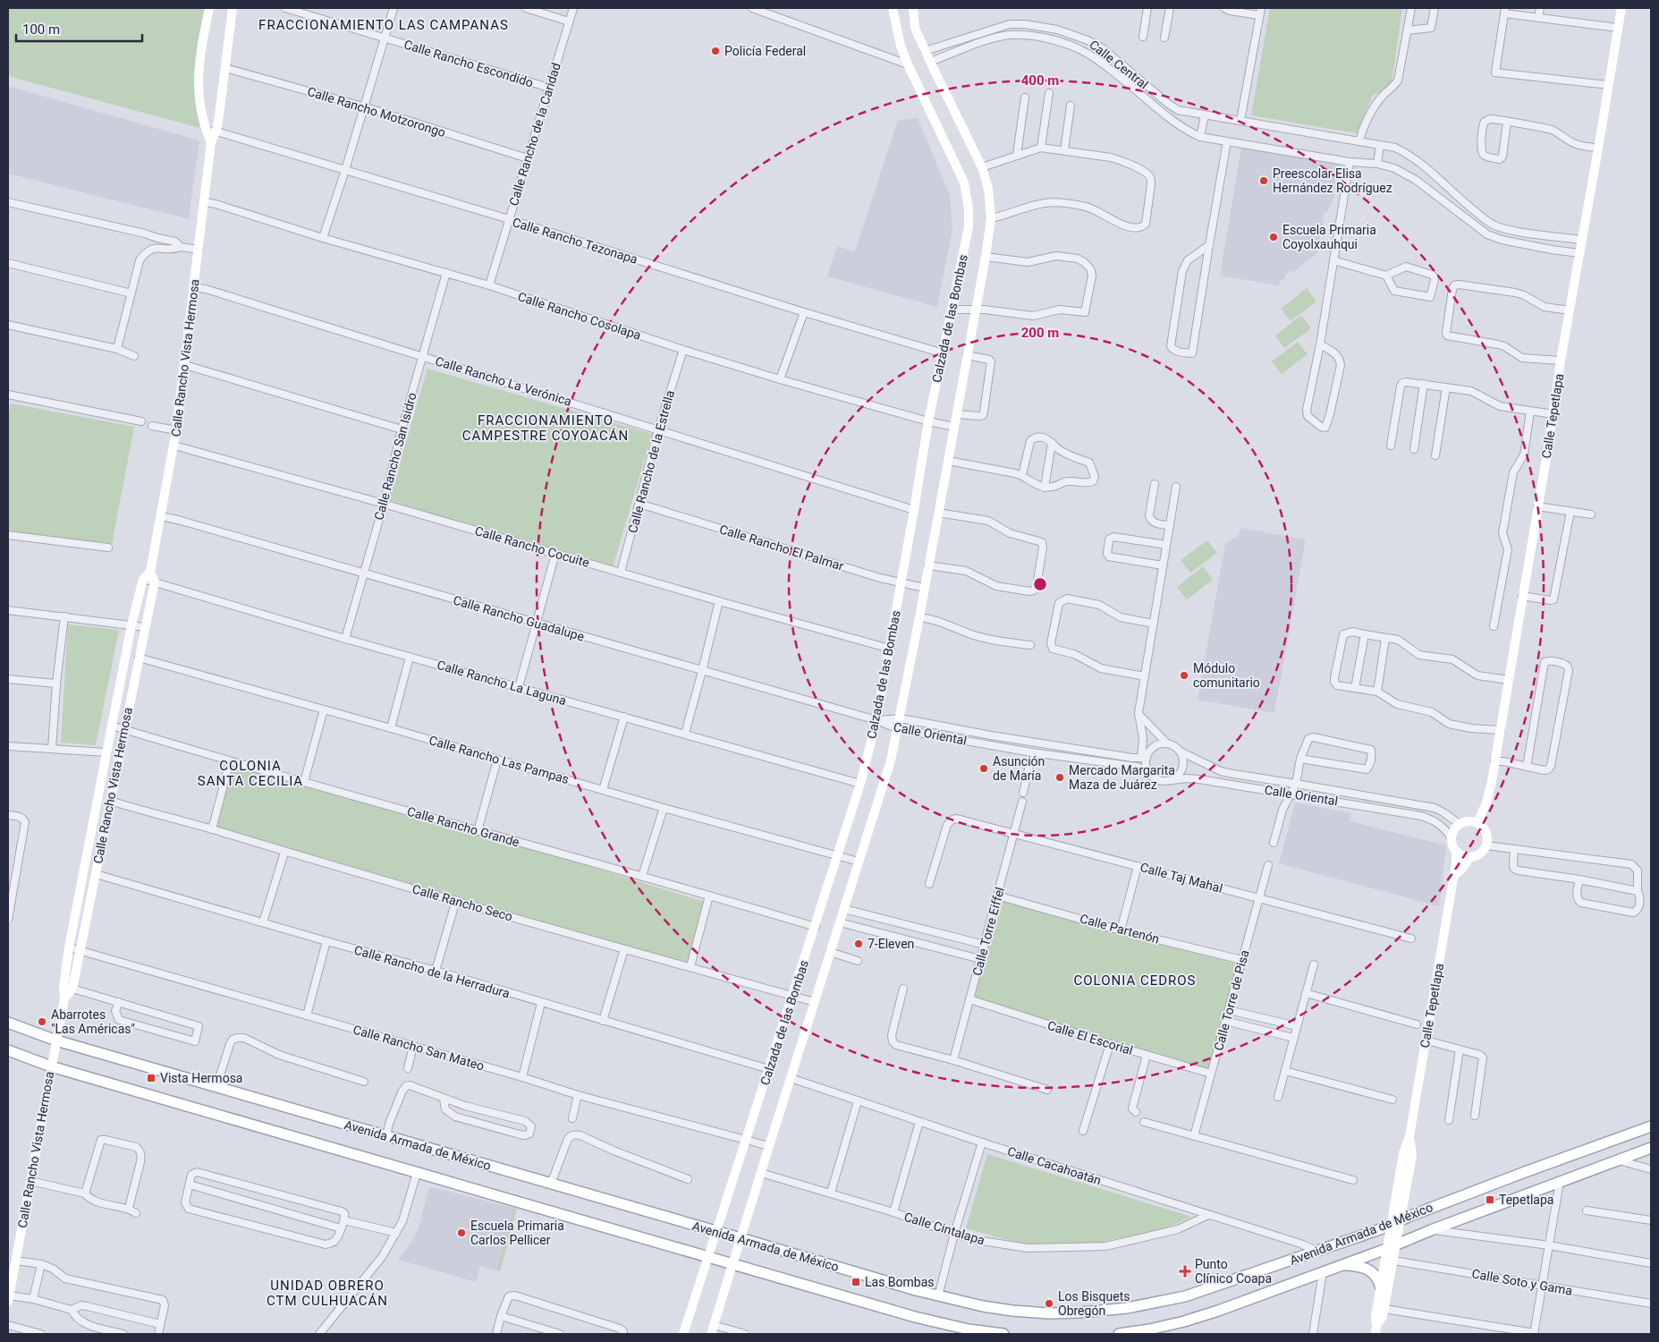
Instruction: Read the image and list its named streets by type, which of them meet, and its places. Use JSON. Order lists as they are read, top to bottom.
{
  "streets": {
    "main road": ["Avenida Armada de México"],
    "street": [
      "Calle Rancho Escondido",
      "Calle Central",
      "Calle Rancho Motzorongo",
      "Calle Rancho de la Caridad",
      "Calle Rancho Tezonapa",
      "Calle Rancho Cosolapa",
      "Calzada de las Bombas",
      "Calle Rancho Vista Hermosa",
      "Calle Rancho La Verónica",
      "Calle Tepetlapa",
      "Calle Rancho San Isidro",
      "Calle Rancho de la Estrella",
      "Calle Rancho Cocuite",
      "Calle Rancho El Palmar",
      "Calle Rancho Guadalupe",
      "Calle Rancho La Laguna",
      "Calle Oriental",
      "Calle Rancho Las Pampas",
      "Calle Rancho Grande",
      "Calle Taj Mahal",
      "Calle Rancho Seco",
      "Calle Partenón",
      "Calle Torre Eiffel",
      "Calle Rancho de la Herradura",
      "Calle Torre de Pisa",
      "Calle El Escorial",
      "Calle Rancho San Mateo",
      "Calle Cacahoatán",
      "Calle Cintalapa",
      "Calle Soto y Gama"
    ]
  },
  "crossings": [
    ["Calle Rancho Escondido", "Calle Rancho de la Caridad"],
    ["Calle Central", "Calzada de las Bombas"],
    ["Calle Central", "Calle Tepetlapa"],
    ["Calle Rancho Motzorongo", "Calle Rancho de la Caridad"],
    ["Calle Rancho Motzorongo", "Calle Rancho Vista Hermosa"],
    ["Calle Rancho de la Caridad", "Calle Rancho Tezonapa"],
    ["Calle Rancho de la Caridad", "Calle Rancho Cosolapa"],
    ["Calle Rancho Tezonapa", "Calzada de las Bombas"],
    ["Calle Rancho Tezonapa", "Calle Rancho Vista Hermosa"],
    ["Calle Rancho Cosolapa", "Calzada de las Bombas"],
    ["Calle Rancho Cosolapa", "Calle Rancho Vista Hermosa"],
    ["Calle Rancho Cosolapa", "Calle Rancho San Isidro"],
    ["Calle Rancho Cosolapa", "Calle Rancho de la Estrella"],
    ["Calzada de las Bombas", "Calle Rancho La Verónica"],
    ["Calzada de las Bombas", "Calle Rancho Cocuite"],
    ["Calzada de las Bombas", "Calle Rancho El Palmar"],
    ["Calzada de las Bombas", "Calle Rancho Guadalupe"],
    ["Calzada de las Bombas", "Calle Rancho La Laguna"],
    ["Calzada de las Bombas", "Calle Oriental"],
    ["Calzada de las Bombas", "Calle Rancho Las Pampas"],
    ["Calzada de las Bombas", "Calle Rancho Grande"],
    ["Calzada de las Bombas", "Calle Rancho Seco"],
    ["Calzada de las Bombas", "Calle Rancho de la Herradura"],
    ["Calzada de las Bombas", "Calle Rancho San Mateo"],
    ["Calzada de las Bombas", "Avenida Armada de México"],
    ["Calzada de las Bombas", "Calle Cacahoatán"],
    ["Calzada de las Bombas", "Calle Cintalapa"],
    ["Calle Rancho Vista Hermosa", "Calle Rancho La Verónica"],
    ["Calle Rancho Vista Hermosa", "Calle Rancho Cocuite"],
    ["Calle Rancho Vista Hermosa", "Calle Rancho Guadalupe"],
    ["Calle Rancho Vista Hermosa", "Calle Rancho La Laguna"],
    ["Calle Rancho Vista Hermosa", "Calle Rancho Las Pampas"],
    ["Calle Rancho Vista Hermosa", "Calle Rancho Grande"],
    ["Calle Rancho Vista Hermosa", "Calle Rancho Seco"],
    ["Calle Rancho Vista Hermosa", "Calle Rancho de la Herradura"],
    ["Calle Rancho Vista Hermosa", "Calle Rancho San Mateo"],
    ["Calle Rancho Vista Hermosa", "Avenida Armada de México"],
    ["Calle Rancho La Verónica", "Calle Rancho San Isidro"],
    ["Calle Rancho La Verónica", "Calle Rancho de la Estrella"],
    ["Calle Tepetlapa", "Calle Oriental"],
    ["Calle Tepetlapa", "Avenida Armada de México"],
    ["Calle Tepetlapa", "Calle Soto y Gama"],
    ["Calle Rancho San Isidro", "Calle Rancho Cocuite"],
    ["Calle Rancho San Isidro", "Calle Rancho Guadalupe"],
    ["Calle Rancho San Isidro", "Calle Rancho La Laguna"],
    ["Calle Rancho de la Estrella", "Calle Rancho Cocuite"],
    ["Calle Rancho de la Estrella", "Calle Rancho El Palmar"],
    ["Calle Rancho Guadalupe", "Calle Oriental"],
    ["Calle Taj Mahal", "Calle Torre Eiffel"],
    ["Calle Taj Mahal", "Calle Torre de Pisa"],
    ["Calle Partenón", "Calle Torre Eiffel"],
    ["Calle Partenón", "Calle Torre de Pisa"],
    ["Calle Torre Eiffel", "Calle El Escorial"],
    ["Calle Torre de Pisa", "Calle El Escorial"],
    ["Avenida Armada de México", "Calle Cacahoatán"],
    ["Calle Cacahoatán", "Calle Cintalapa"]
  ],
  "districts": [
    "FRACCIONAMIENTO LAS CAMPANAS",
    "FRACCIONAMIENTO CAMPESTRE COYOACÁN",
    "COLONIA SANTA CECILIA",
    "COLONIA CEDROS",
    "UNIDAD OBRERO CTM CULHUACÁN"
  ],
  "places": {
    "other": [
      "Policía Federal",
      "Preescolar Elisa Hernández Rodríguez",
      "Escuela Primaria Coyolxauhqui",
      "Módulo comunitario",
      "Asunción de María",
      "Mercado Margarita Maza de Juárez",
      "7-Eleven",
      "Abarrotes \"Las Américas\"",
      "Escuela Primaria Carlos Pellicer",
      "Los Bisquets Obregón"
    ],
    "transit": ["Vista Hermosa", "Tepetlapa", "Las Bombas"],
    "health": ["Punto Clínico Coapa"]
  },
  "scale_bar": "100 m",
  "rings": ["400 m", "200 m"]
}
